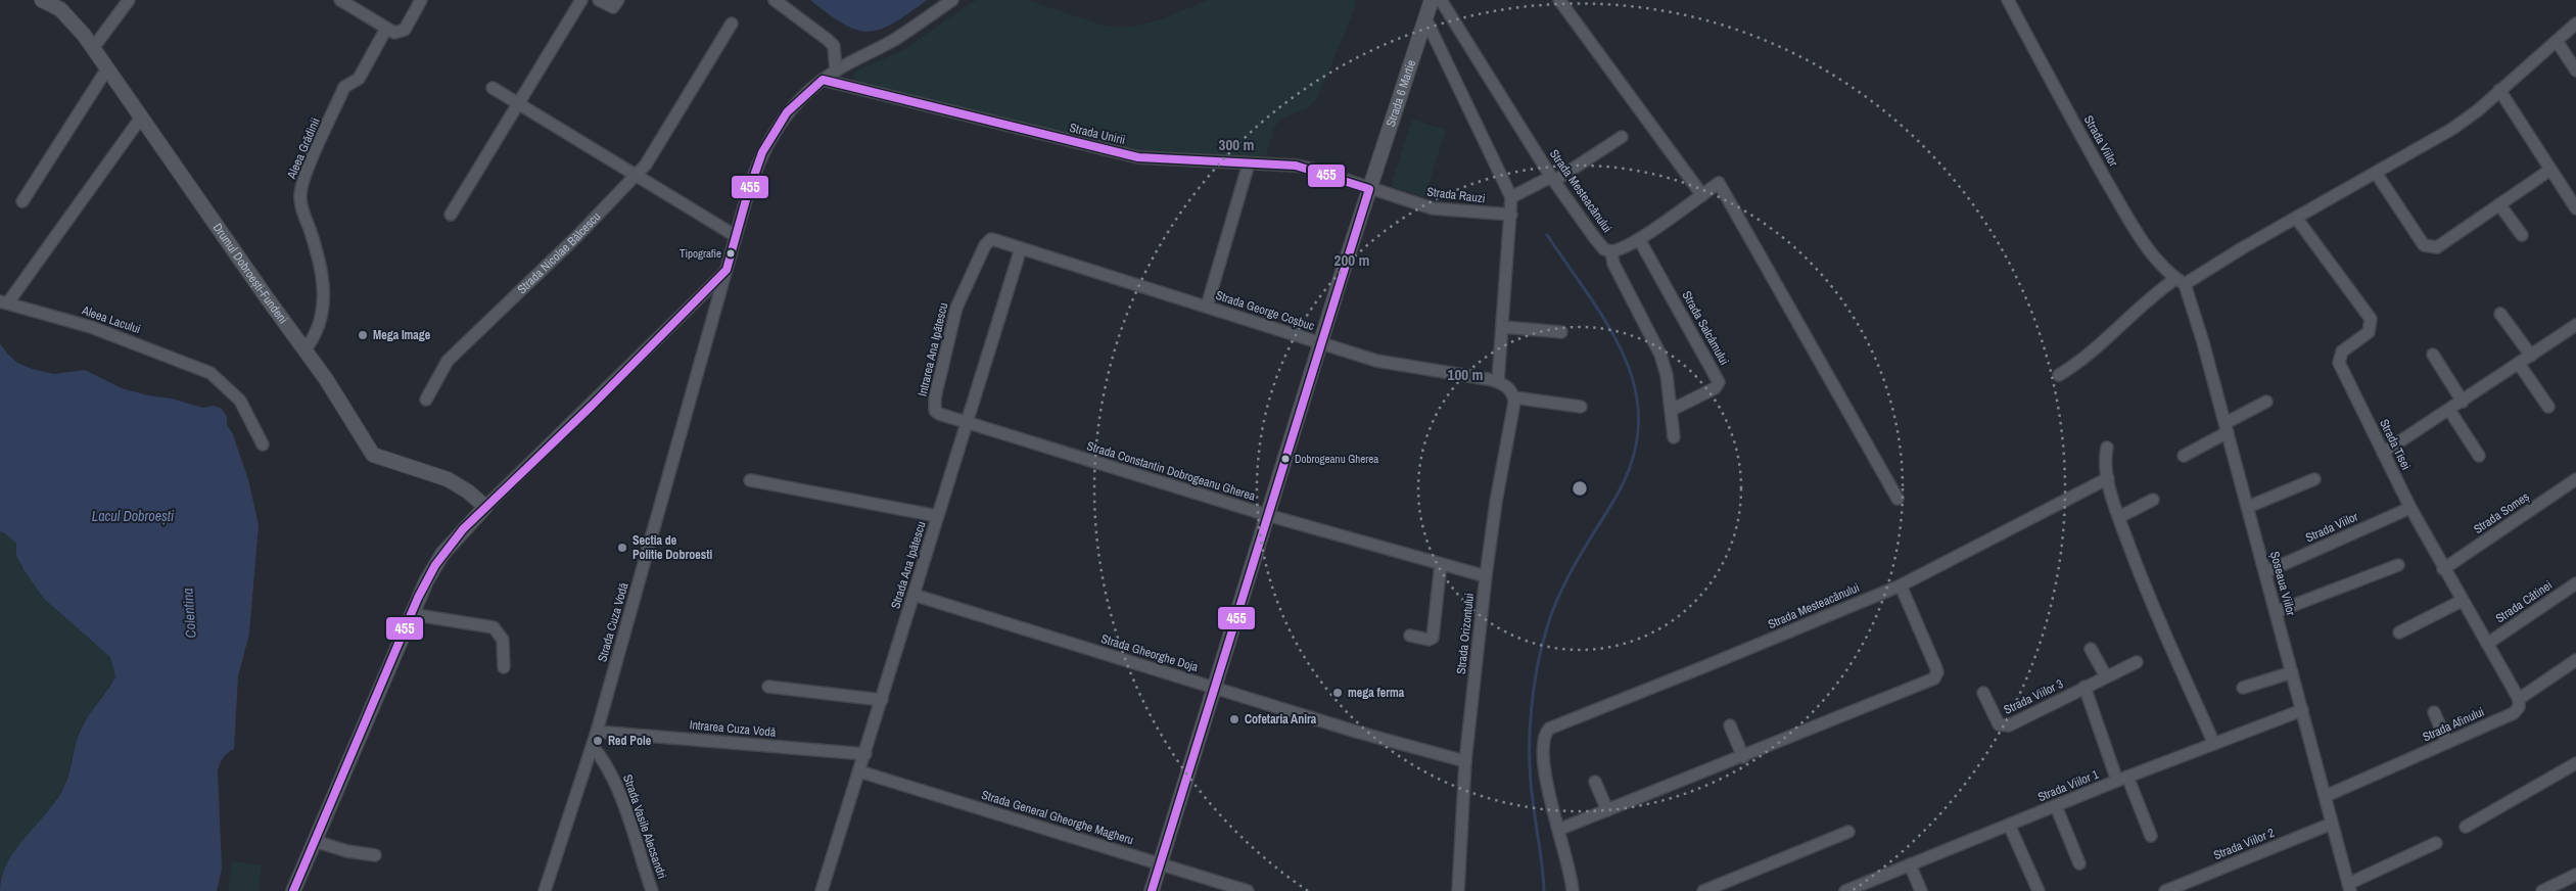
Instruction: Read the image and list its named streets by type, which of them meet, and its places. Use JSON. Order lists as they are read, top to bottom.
{
  "streets": {
    "street": [
      "Strada 6 Martie",
      "Strada Unirii",
      "Strada Viilor",
      "Aleea Grădinii",
      "Strada Mesteacănului",
      "Strada Rauzi",
      "Strada Nicolae Bălcescu",
      "Drumul Dobroești-Fundeni",
      "Strada George Coșbuc",
      "Aleea Lacului",
      "Strada Salcâmului",
      "Intrarea Ana Ipătescu",
      "Strada Tisei",
      "Strada Constantin Dobrogeanu Gherea",
      "Strada Someș",
      "Strada Ana Ipătescu",
      "Șoseaua Viilor",
      "Strada Cătinei",
      "Strada Cuza Vodă",
      "Strada Orizontului",
      "Strada Gheorghe Doja",
      "Strada Viilor 3",
      "Strada Afinului",
      "Intrarea Cuza Vodă",
      "Strada Viilor 1",
      "Strada General Gheorghe Magheru",
      "Strada Vasile Alecsandri",
      "Strada Viilor 2"
    ]
  },
  "crossings": [
    ["Strada 6 Martie", "Strada Unirii"],
    ["Strada 6 Martie", "Strada Rauzi"],
    ["Strada 6 Martie", "Strada George Coșbuc"],
    ["Strada 6 Martie", "Strada Constantin Dobrogeanu Gherea"],
    ["Strada 6 Martie", "Strada Gheorghe Doja"],
    ["Strada 6 Martie", "Strada General Gheorghe Magheru"],
    ["Strada Unirii", "Strada Rauzi"],
    ["Strada Viilor", "Strada Tisei"],
    ["Strada Viilor", "Șoseaua Viilor"],
    ["Aleea Grădinii", "Drumul Dobroești-Fundeni"],
    ["Strada Mesteacănului", "Strada Salcâmului"],
    ["Strada George Coșbuc", "Intrarea Ana Ipătescu"],
    ["Strada George Coșbuc", "Strada Ana Ipătescu"],
    ["Intrarea Ana Ipătescu", "Strada Constantin Dobrogeanu Gherea"],
    ["Intrarea Ana Ipătescu", "Strada Ana Ipătescu"],
    ["Strada Tisei", "Strada Someș"],
    ["Strada Tisei", "Strada Cătinei"],
    ["Strada Tisei", "Strada Afinului"],
    ["Strada Constantin Dobrogeanu Gherea", "Strada Ana Ipătescu"],
    ["Strada Constantin Dobrogeanu Gherea", "Strada Orizontului"],
    ["Strada Ana Ipătescu", "Strada Gheorghe Doja"],
    ["Strada Ana Ipătescu", "Intrarea Cuza Vodă"],
    ["Strada Ana Ipătescu", "Strada General Gheorghe Magheru"],
    ["Șoseaua Viilor", "Strada Afinului"],
    ["Șoseaua Viilor", "Strada Viilor 1"],
    ["Șoseaua Viilor", "Strada Viilor 2"],
    ["Strada Cuza Vodă", "Intrarea Cuza Vodă"],
    ["Strada Cuza Vodă", "Strada Vasile Alecsandri"],
    ["Strada Orizontului", "Strada Gheorghe Doja"],
    ["Strada Viilor 3", "Strada Viilor 1"]
  ],
  "water": ["Lacul Dobroești", "Colentina"],
  "places": [
    "Tipografie",
    "Mega Image",
    "Dobrogeanu Gherea",
    "Sectia de Politie Dobroesti",
    "mega ferma",
    "Cofetaria Anira",
    "Red Pole"
  ],
  "lines": ["transit line 455"],
  "rings": ["300 m", "200 m", "100 m"]
}
